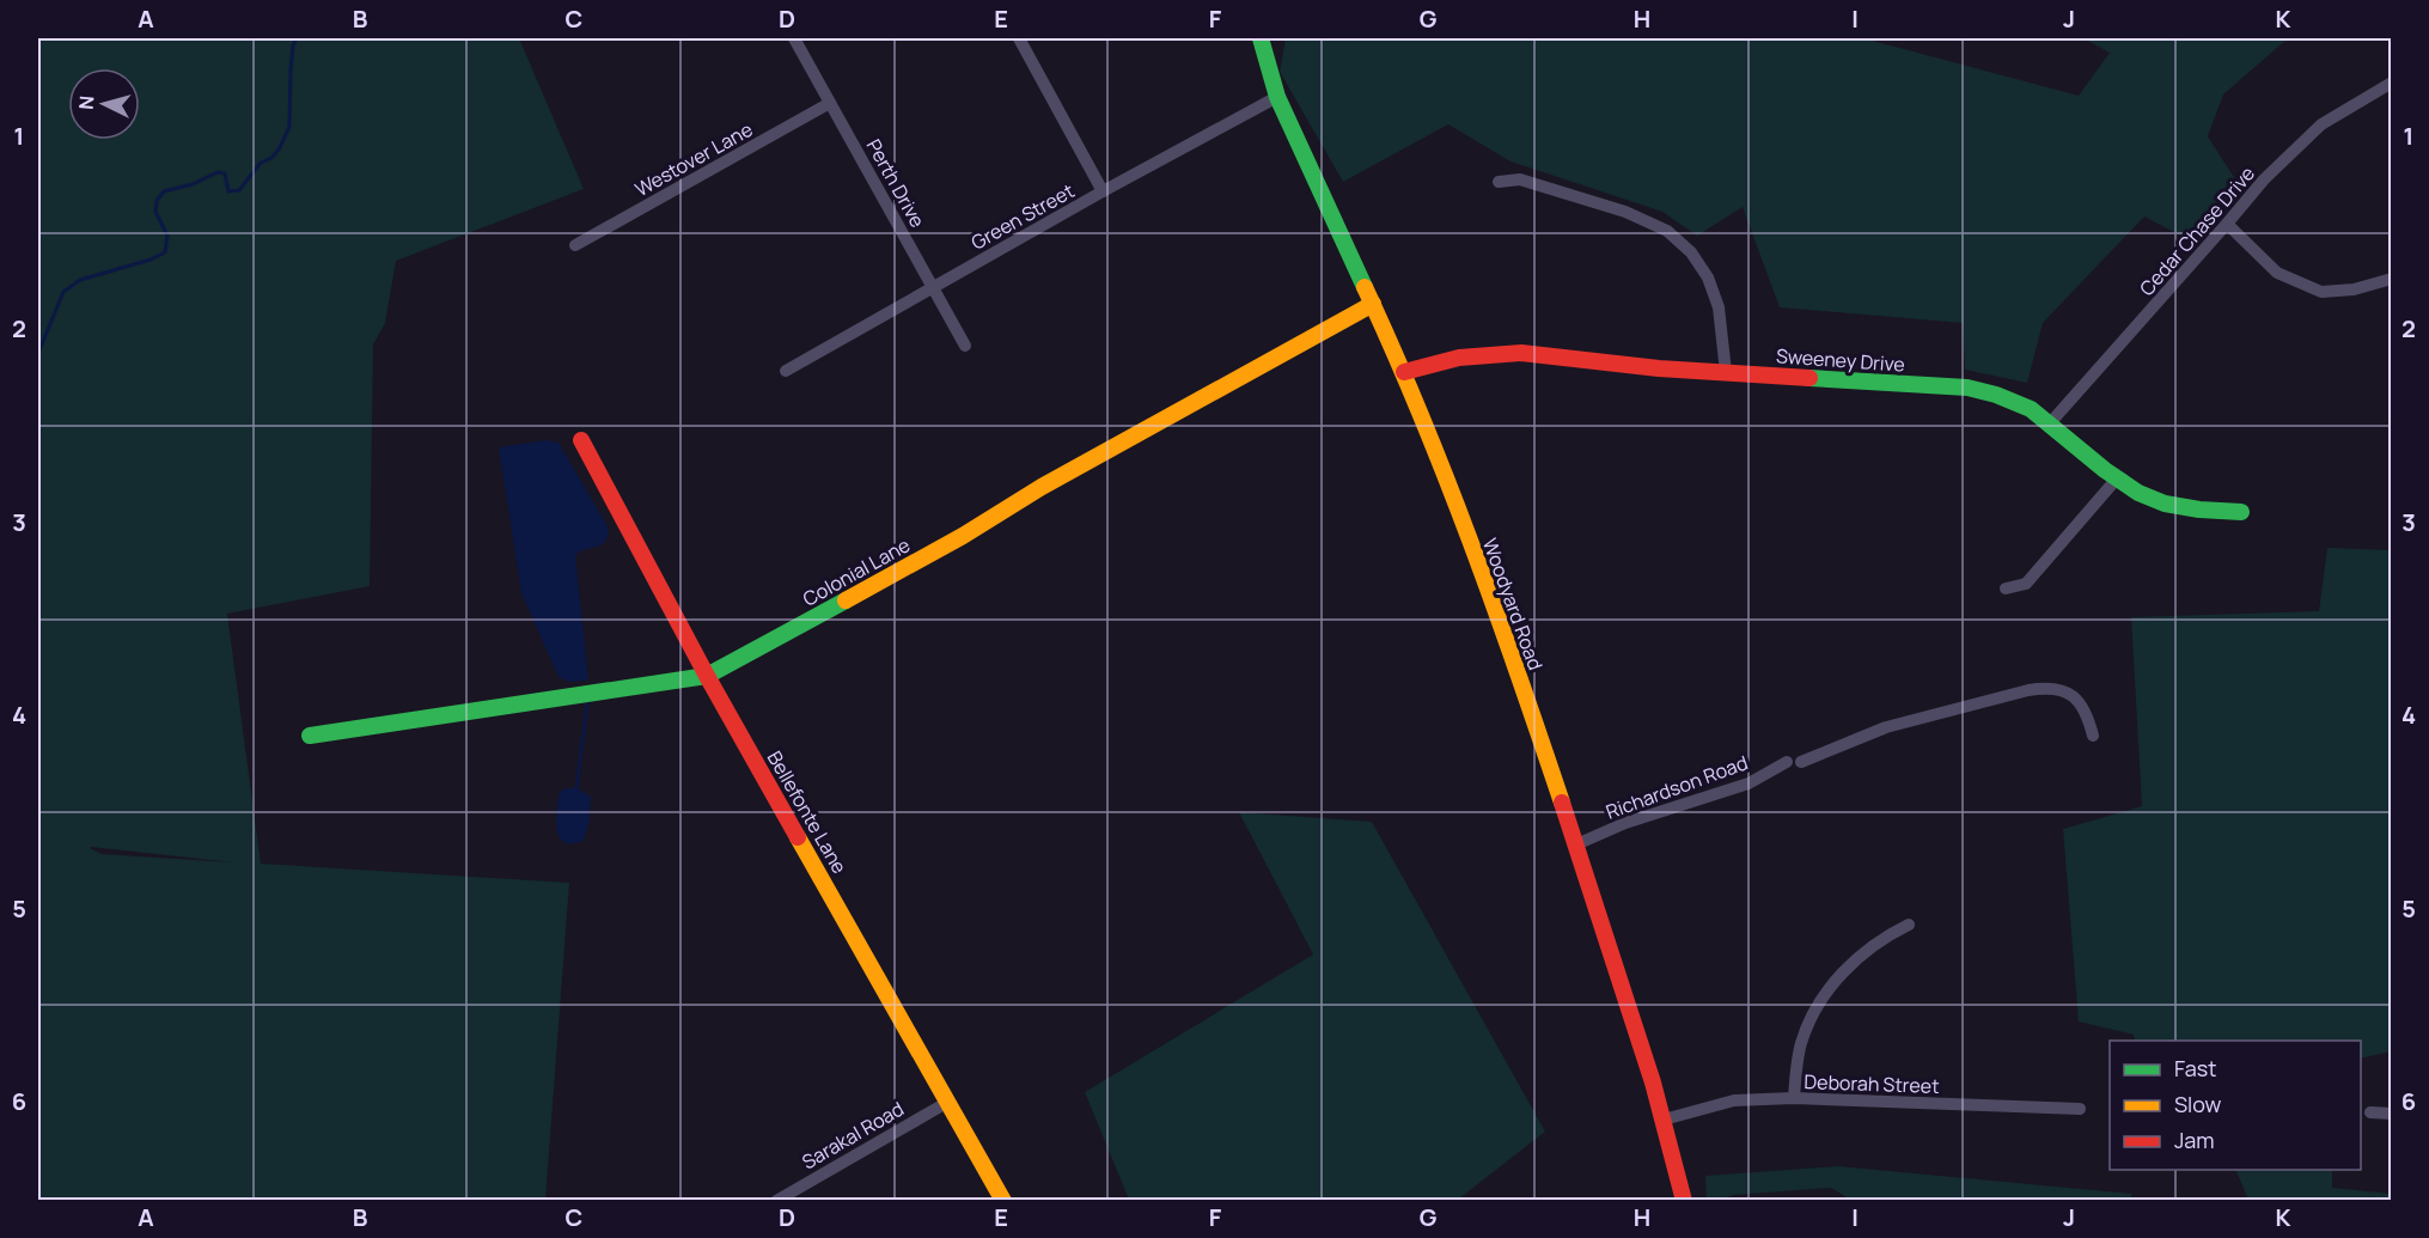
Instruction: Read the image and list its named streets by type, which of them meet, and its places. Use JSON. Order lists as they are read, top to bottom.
{
  "streets": {
    "street": [
      "Westover Lane",
      "Perth Drive",
      "Green Street",
      "Cedar Chase Drive",
      "Sweeney Drive",
      "Colonial Lane",
      "Woodyard Road",
      "Richardson Road",
      "Bellefonte Lane",
      "Deborah Street",
      "Sarakal Road"
    ]
  },
  "crossings": [
    ["Westover Lane", "Perth Drive"],
    ["Perth Drive", "Green Street"],
    ["Green Street", "Woodyard Road"],
    ["Cedar Chase Drive", "Sweeney Drive"],
    ["Sweeney Drive", "Woodyard Road"],
    ["Colonial Lane", "Woodyard Road"],
    ["Colonial Lane", "Bellefonte Lane"],
    ["Woodyard Road", "Richardson Road"],
    ["Woodyard Road", "Deborah Street"],
    ["Bellefonte Lane", "Sarakal Road"]
  ],
  "legend": ["Fast", "Slow", "Jam"],
  "north": "left",
  "grid": {
    "columns": [
      "A",
      "B",
      "C",
      "D",
      "E",
      "F",
      "G",
      "H",
      "I",
      "J",
      "K"
    ],
    "rows": [
      "1",
      "2",
      "3",
      "4",
      "5",
      "6"
    ]
  }
}
